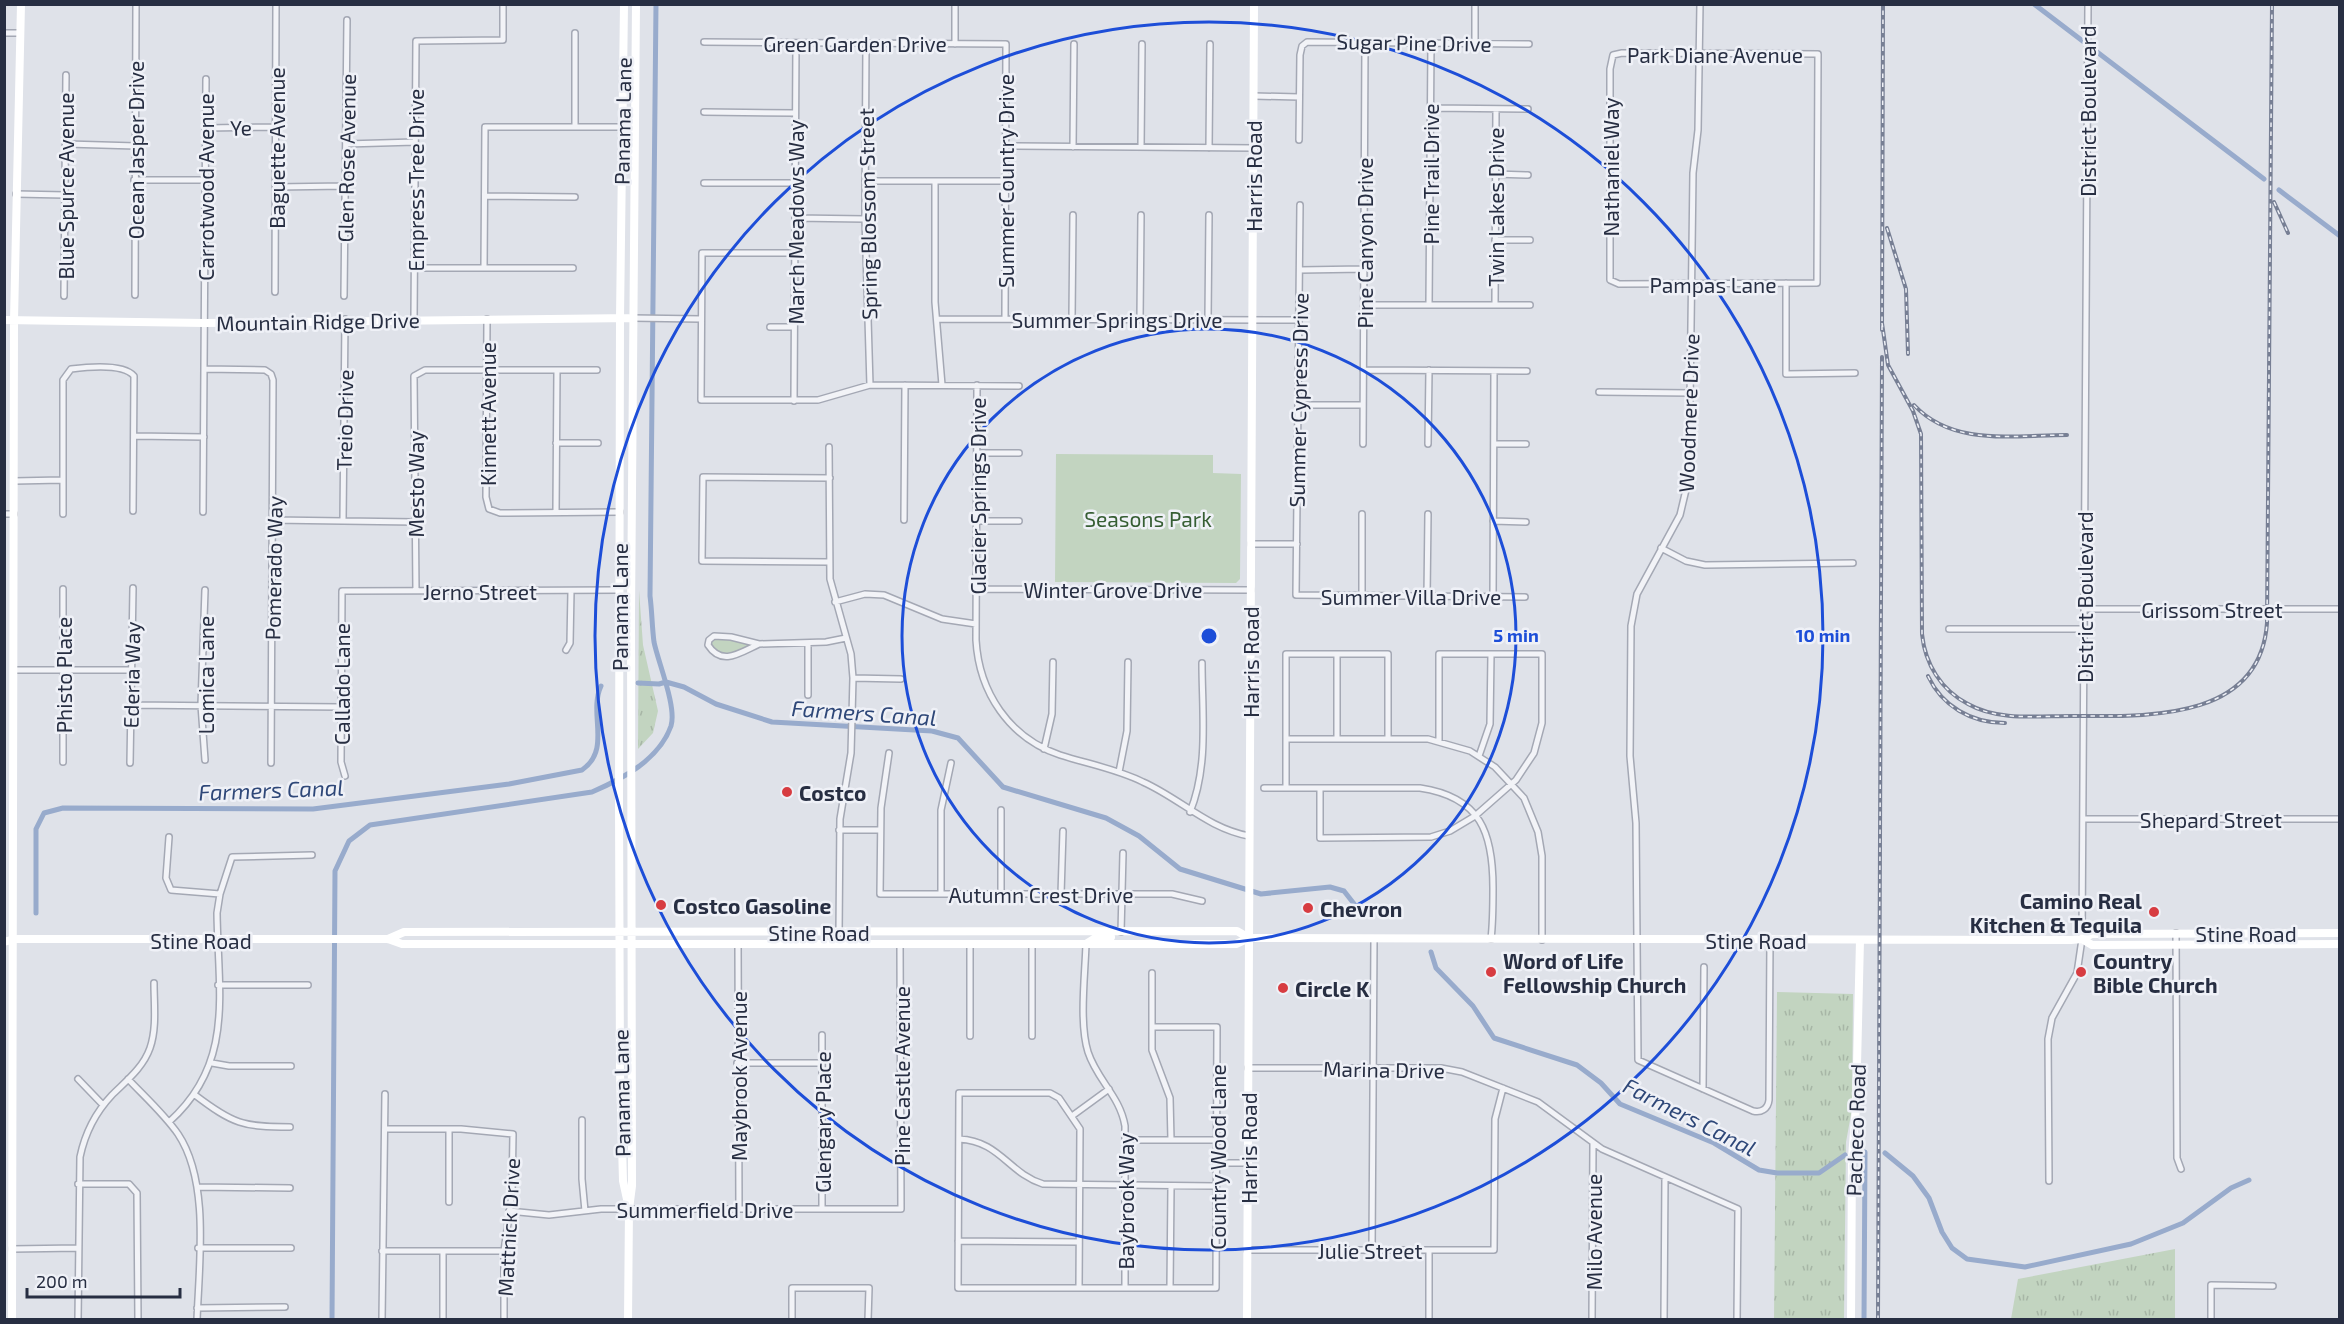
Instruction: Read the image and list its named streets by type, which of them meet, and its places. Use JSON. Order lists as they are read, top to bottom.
{
  "streets": {
    "main road": [
      "Panama Lane",
      "Harris Road",
      "Mountain Ridge Drive",
      "Stine Road",
      "Pacheco Road"
    ],
    "street": [
      "Sugar Pine Drive",
      "Green Garden Drive",
      "Park Diane Avenue",
      "District Boulevard",
      "Ye",
      "Baguette Avenue",
      "Ocean Jasper Drive",
      "Glen Rose Avenue",
      "Nathaniel Way",
      "Pine Trail Drive",
      "Empress Tree Drive",
      "Summer Country Drive",
      "Blue Spurce Avenue",
      "Carrotwood Avenue",
      "Twin Lakes Drive",
      "Spring Blossom Street",
      "March Meadows Way",
      "Pine Canyon Drive",
      "Pampas Lane",
      "Summer Springs Drive",
      "Summer Cypress Drive",
      "Woodmere Drive",
      "Kinnett Avenue",
      "Treio Drive",
      "Mesto Way",
      "Glacier Springs Drive",
      "Pomerado Way",
      "Winter Grove Drive",
      "Jerno Street",
      "Summer Villa Drive",
      "Grissom Street",
      "Phisto Place",
      "Ederia Way",
      "Lomica Lane",
      "Callado Lane",
      "Shepard Street",
      "Autumn Crest Drive",
      "Marina Drive",
      "Maybrook Avenue",
      "Pine Castle Avenue",
      "Glengary Place",
      "Country Wood Lane",
      "Baybrook Way",
      "Summerfield Drive",
      "Mattnick Drive",
      "Milo Avenue",
      "Julie Street"
    ]
  },
  "crossings": [
    ["Sugar Pine Drive", "Pine Trail Drive"],
    ["Sugar Pine Drive", "Pine Canyon Drive"],
    ["Green Garden Drive", "Summer Country Drive"],
    ["Green Garden Drive", "Spring Blossom Street"],
    ["Green Garden Drive", "March Meadows Way"],
    ["Park Diane Avenue", "Nathaniel Way"],
    ["Park Diane Avenue", "Pampas Lane"],
    ["Park Diane Avenue", "Woodmere Drive"],
    ["District Boulevard", "Grissom Street"],
    ["District Boulevard", "Shepard Street"],
    ["District Boulevard", "Stine Road"],
    ["Panama Lane", "Mountain Ridge Drive"],
    ["Panama Lane", "Jerno Street"],
    ["Panama Lane", "Stine Road"],
    ["Panama Lane", "Summerfield Drive"],
    ["Ye", "Baguette Avenue"],
    ["Ye", "Carrotwood Avenue"],
    ["Nathaniel Way", "Pampas Lane"],
    ["Harris Road", "Summer Springs Drive"],
    ["Harris Road", "Glacier Springs Drive"],
    ["Harris Road", "Winter Grove Drive"],
    ["Harris Road", "Stine Road"],
    ["Harris Road", "Marina Drive"],
    ["Harris Road", "Julie Street"],
    ["Empress Tree Drive", "Mountain Ridge Drive"],
    ["Summer Country Drive", "Summer Springs Drive"],
    ["Carrotwood Avenue", "Mountain Ridge Drive"],
    ["Carrotwood Avenue", "Pomerado Way"],
    ["Pampas Lane", "Woodmere Drive"],
    ["Summer Springs Drive", "Summer Cypress Drive"],
    ["Mountain Ridge Drive", "Kinnett Avenue"],
    ["Mountain Ridge Drive", "Treio Drive"],
    ["Summer Cypress Drive", "Summer Villa Drive"],
    ["Woodmere Drive", "Stine Road"],
    ["Kinnett Avenue", "Mesto Way"],
    ["Mesto Way", "Jerno Street"],
    ["Glacier Springs Drive", "Winter Grove Drive"],
    ["Jerno Street", "Callado Lane"],
    ["Stine Road", "Maybrook Avenue"],
    ["Stine Road", "Pine Castle Avenue"],
    ["Stine Road", "Pacheco Road"],
    ["Stine Road", "Baybrook Way"],
    ["Marina Drive", "Milo Avenue"],
    ["Marina Drive", "Julie Street"],
    ["Maybrook Avenue", "Summerfield Drive"],
    ["Pine Castle Avenue", "Summerfield Drive"],
    ["Glengary Place", "Summerfield Drive"],
    ["Summerfield Drive", "Mattnick Drive"]
  ],
  "water": ["Farmers Canal"],
  "parks": ["Seasons Park"],
  "places": [
    "Costco",
    "Costco Gasoline",
    "Chevron",
    "Camino Real Kitchen & Tequila",
    "Word of Life Fellowship Church",
    "Country Bible Church",
    "Circle K"
  ],
  "scale_bar": "200 m",
  "rings": ["5 min", "10 min"]
}
